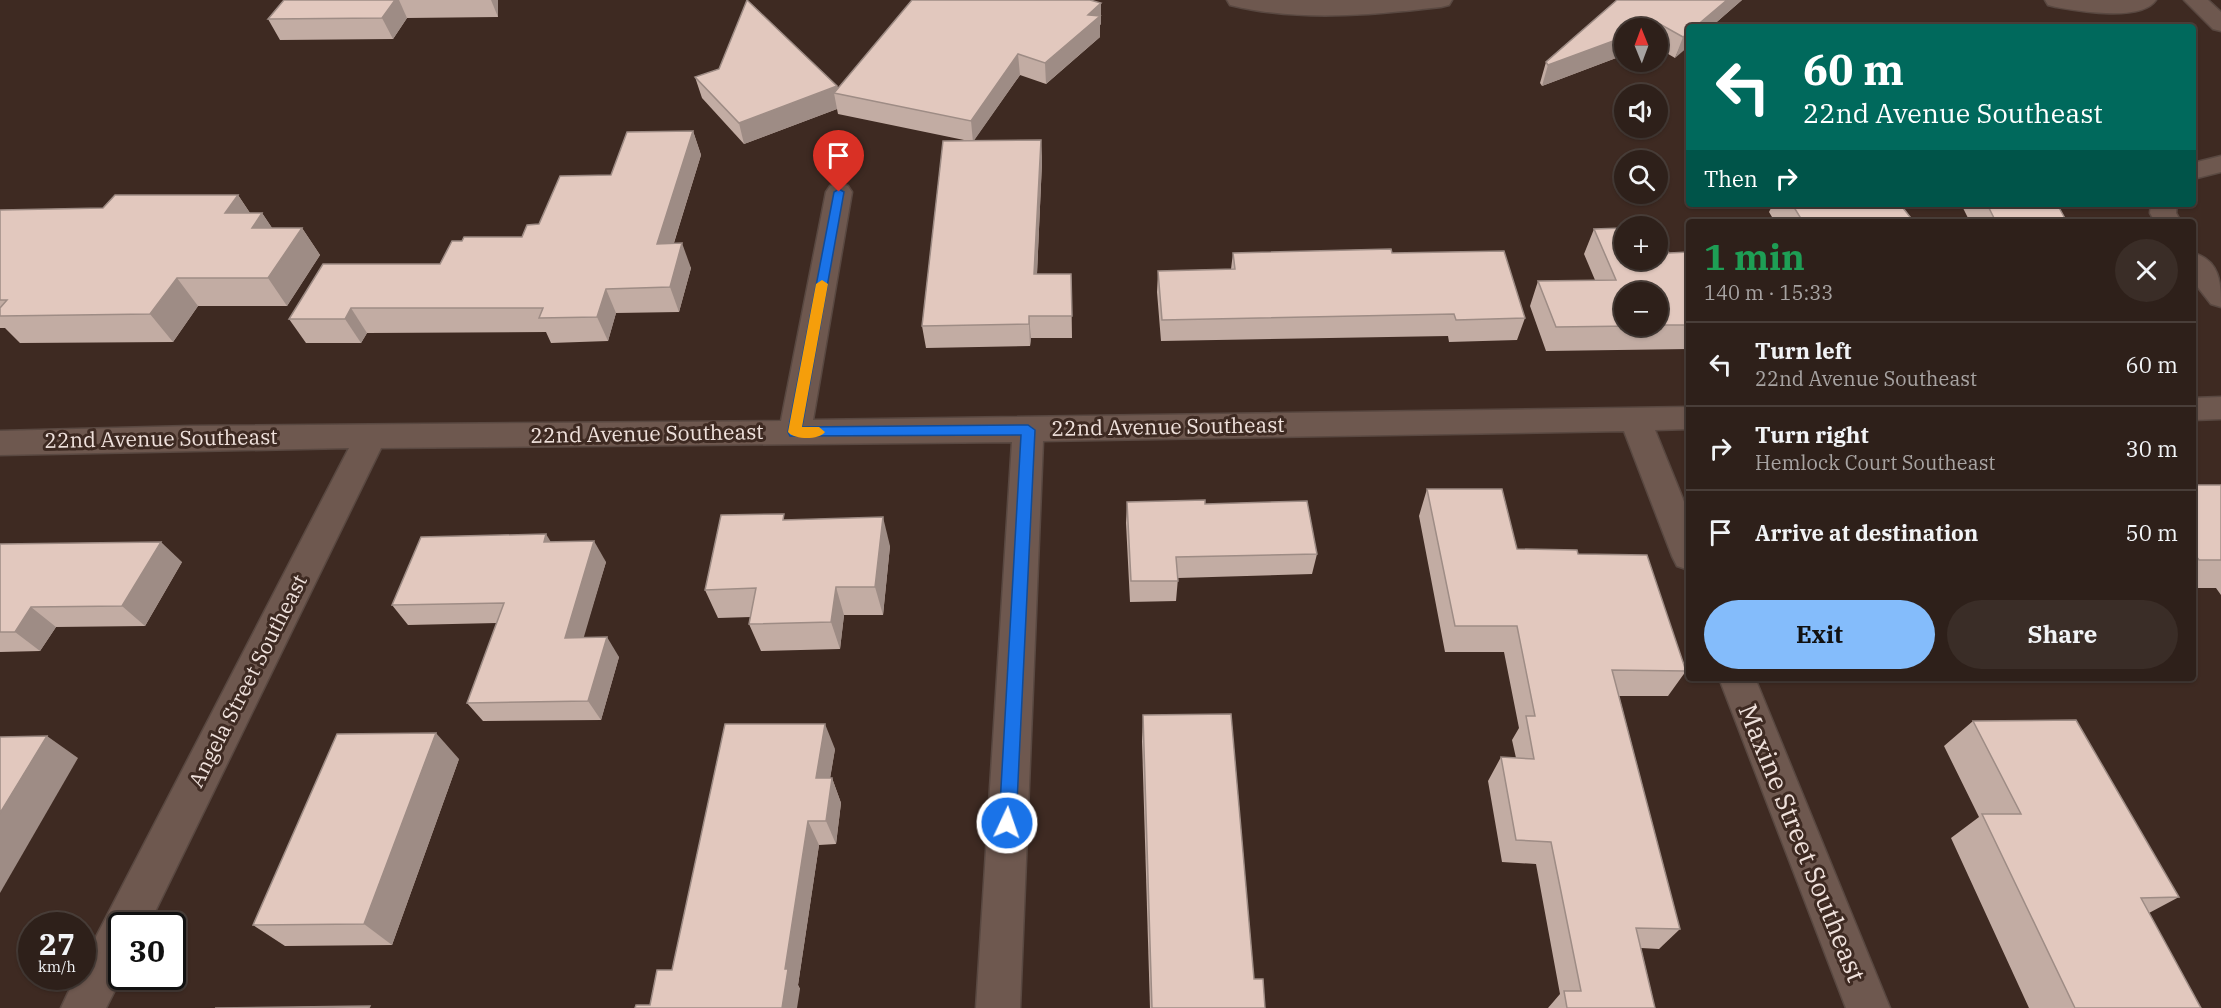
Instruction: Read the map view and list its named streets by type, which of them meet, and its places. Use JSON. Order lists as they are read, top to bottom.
{
  "streets": {
    "street": ["22nd Avenue Southeast", "Angela Street Southeast", "Maxine Street Southeast"]
  },
  "crossings": [
    ["22nd Avenue Southeast", "Angela Street Southeast"]
  ],
  "north": "top",
  "page": {
    "map_buttons": ["+", "−"],
    "turn": ["60 m", "22nd Avenue Southeast"],
    "then": "Then",
    "heading": ["1 min", "140 m · 15:33"],
    "list": [
      {
        "name": "Turn left",
        "note": "22nd Avenue Southeast",
        "value": "60 m"
      },
      {
        "name": "Turn right",
        "note": "Hemlock Court Southeast",
        "value": "30 m"
      },
      {
        "name": "Arrive at destination",
        "value": "50 m"
      }
    ],
    "buttons": ["Exit", "Share"],
    "speed": "27 km/h",
    "limit": "30"
  }
}
